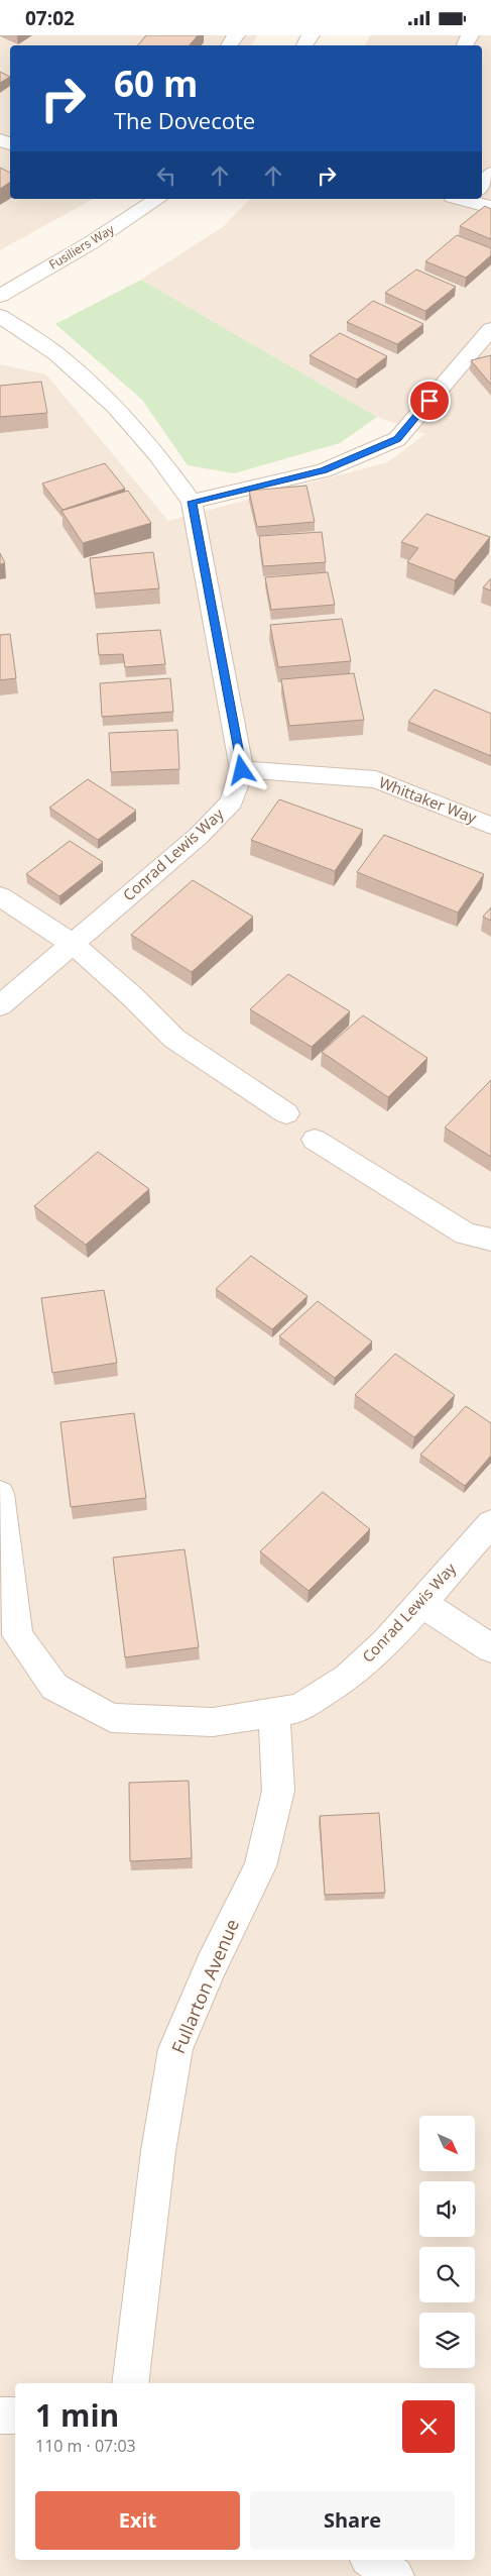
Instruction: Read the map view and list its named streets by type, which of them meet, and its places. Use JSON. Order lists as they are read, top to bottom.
{
  "streets": {
    "street": [
      "Fusiliers Way",
      "Whittaker Way",
      "Conrad Lewis Way",
      "Fullarton Avenue"
    ]
  },
  "crossings": [
    ["Whittaker Way", "Conrad Lewis Way"],
    ["Conrad Lewis Way", "Fullarton Avenue"]
  ],
  "north": "bottom right",
  "page": {
    "status": "07:02",
    "turn": ["60 m", "The Dovecote"],
    "heading": ["1 min", "110 m · 07:03"],
    "buttons": ["Exit", "Share"]
  }
}
